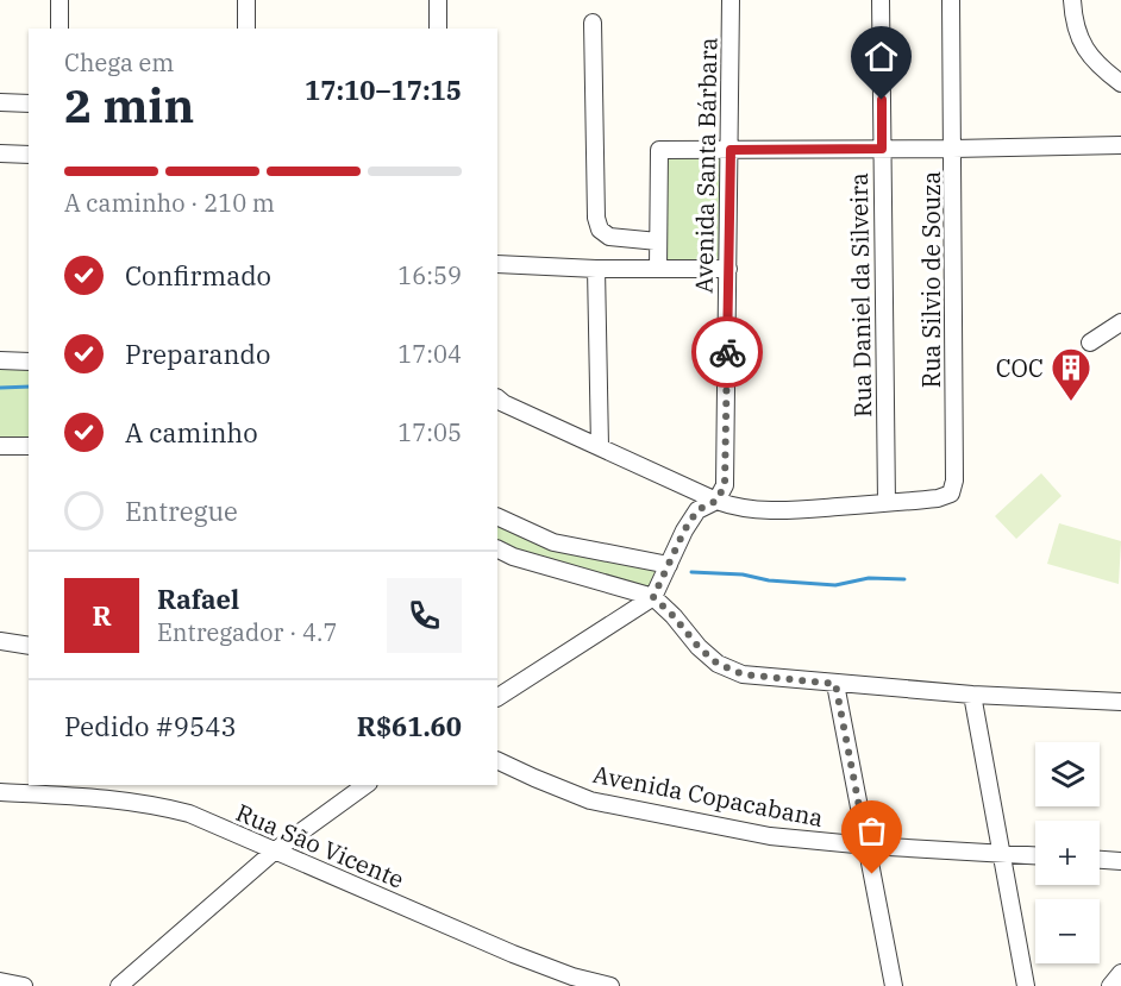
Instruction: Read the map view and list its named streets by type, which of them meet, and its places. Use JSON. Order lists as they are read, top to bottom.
{
  "streets": {
    "street": [
      "Avenida Santa Bárbara",
      "Rua Silvio de Souza",
      "Rua Daniel da Silveira",
      "Avenida Copacabana",
      "Rua São Vicente"
    ]
  },
  "crossings": [
    ["Rua Silvio de Souza", "Rua Daniel da Silveira"]
  ],
  "places": {
    "building": ["COC"]
  },
  "page": {
    "heading": ["2 min", "Chega em", "17:10–17:15"],
    "panel": [
      "Rafael",
      "Entregador · 4.7",
      "Pedido #9543",
      "R$61.60"
    ],
    "bar": "A caminho · 210 m",
    "list": [
      ["Confirmado", "16:59"],
      ["Preparando", "17:04"],
      ["A caminho", "17:05"],
      "Entregue"
    ],
    "round": "R",
    "map_buttons": ["+", "−"]
  }
}
